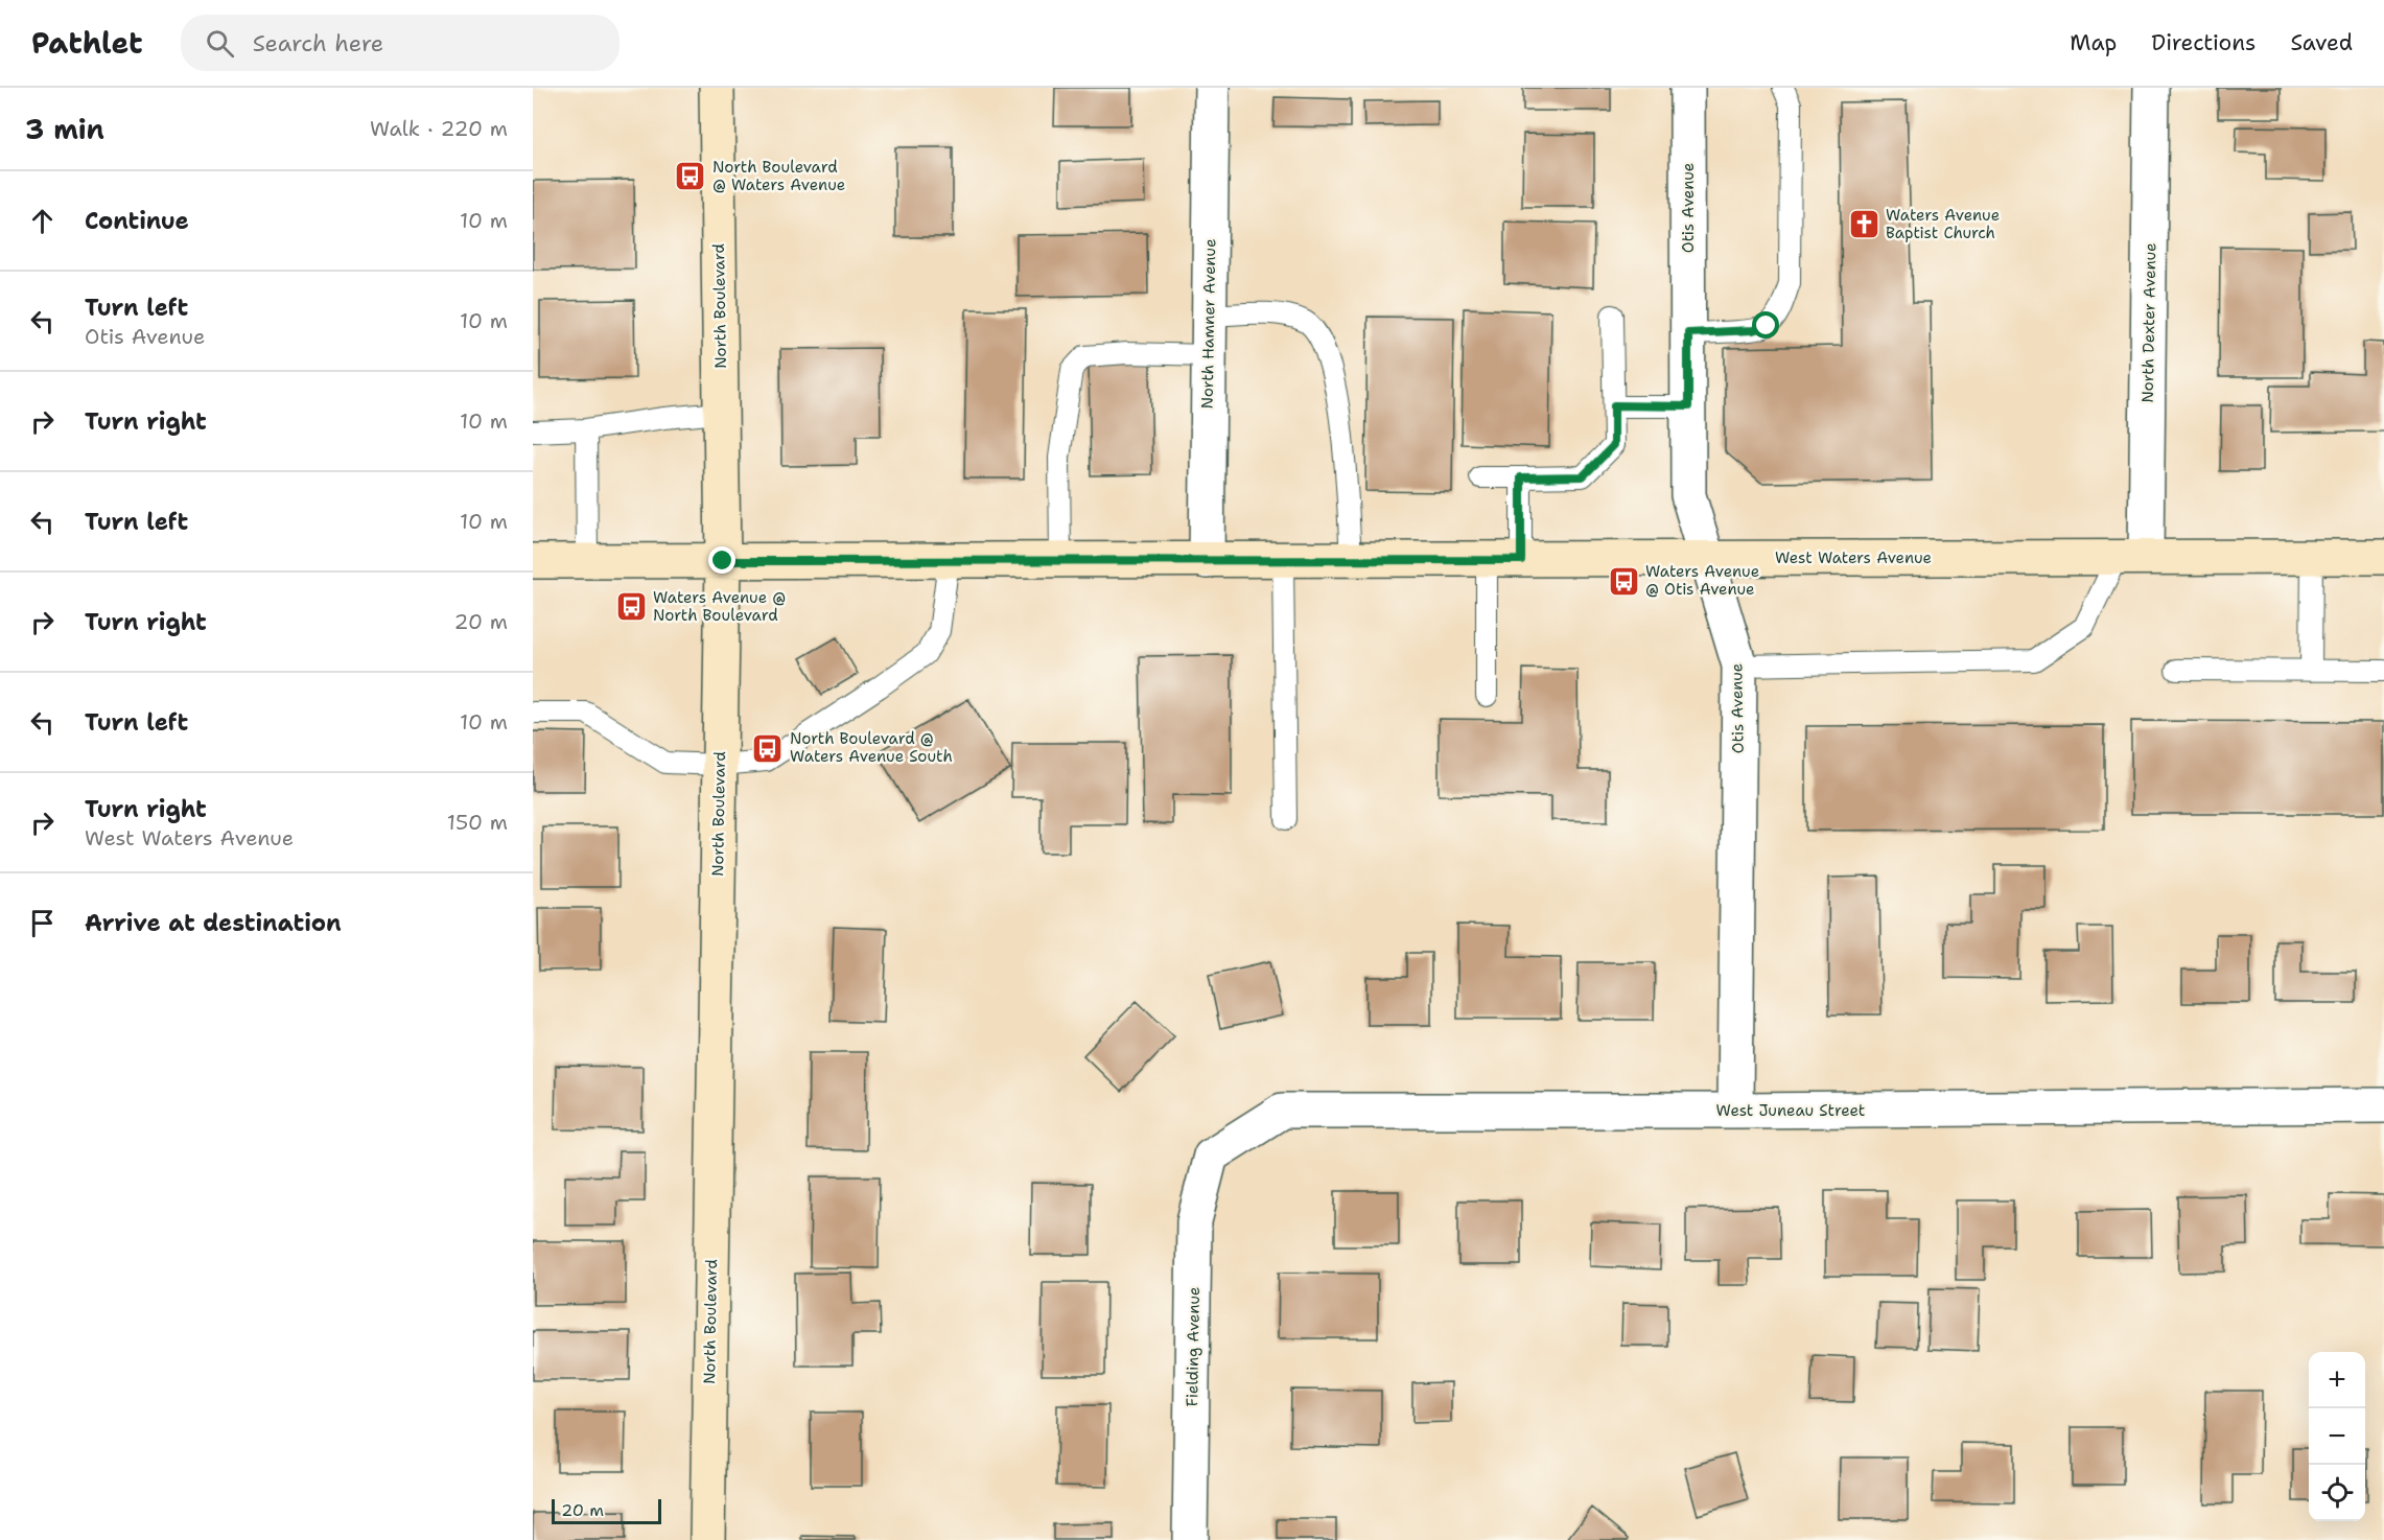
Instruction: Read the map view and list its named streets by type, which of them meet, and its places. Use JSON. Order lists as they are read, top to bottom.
{
  "streets": {
    "main road": ["North Boulevard", "West Waters Avenue"],
    "street": [
      "Otis Avenue",
      "North Dexter Avenue",
      "North Hamner Avenue",
      "West Juneau Street",
      "Fielding Avenue"
    ]
  },
  "crossings": [
    ["Otis Avenue", "West Waters Avenue"],
    ["Otis Avenue", "West Juneau Street"],
    ["North Boulevard", "West Waters Avenue"],
    ["North Dexter Avenue", "West Waters Avenue"],
    ["North Hamner Avenue", "West Waters Avenue"],
    ["West Juneau Street", "Fielding Avenue"]
  ],
  "places": {
    "bus stop": [
      "North Boulevard @ Waters Avenue",
      "Waters Avenue @ Otis Avenue",
      "Waters Avenue @ North Boulevard",
      "North Boulevard @ Waters Avenue South"
    ],
    "church": ["Waters Avenue Baptist Church"]
  },
  "scale_bar": "20 m",
  "page": {
    "header": "Pathlet",
    "search": "Search here",
    "nav": ["Map", "Directions", "Saved"],
    "heading": ["3 min", "Walk · 220 m"],
    "list": [
      ["Continue", "10 m"],
      ["Turn left", "Otis Avenue", "10 m"],
      ["Turn right", "10 m"],
      ["Turn left", "10 m"],
      ["Turn right", "20 m"],
      ["Turn left", "10 m"],
      ["Turn right", "West Waters Avenue", "150 m"],
      "Arrive at destination"
    ],
    "map_buttons": ["+", "−"],
    "scale": "20 m"
  }
}
